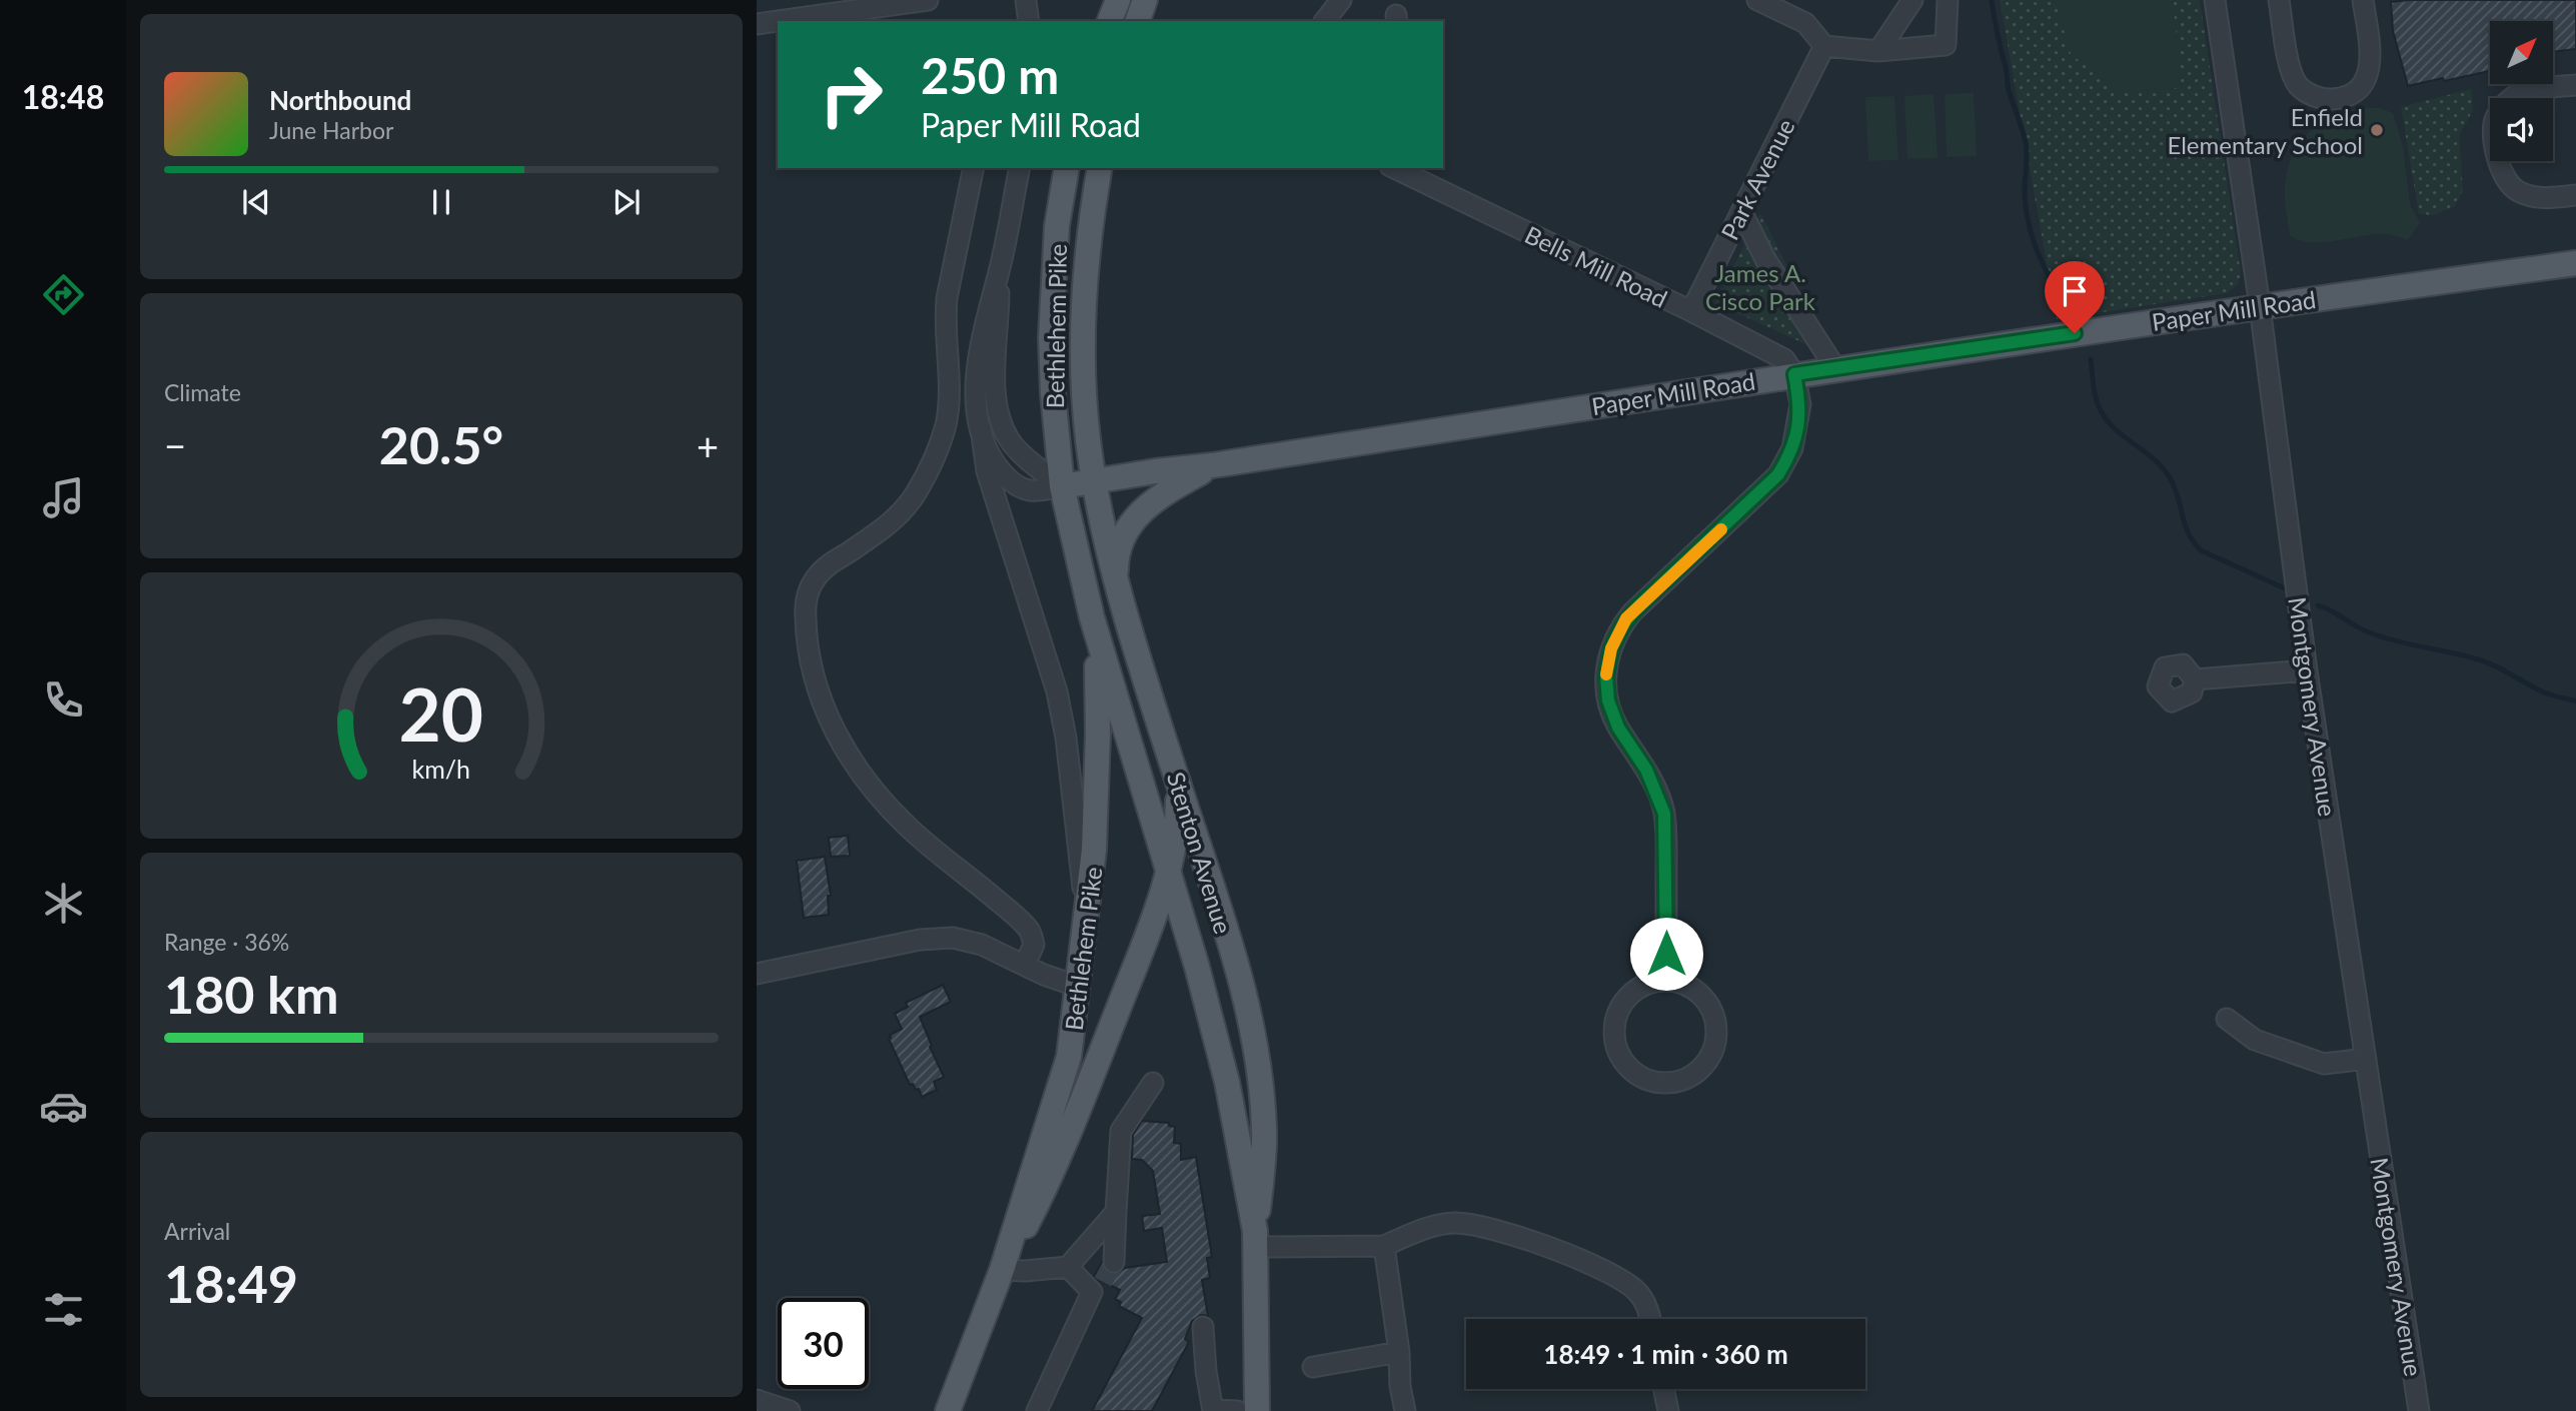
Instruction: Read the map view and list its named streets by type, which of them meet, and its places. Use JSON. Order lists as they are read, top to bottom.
{
  "streets": {
    "main road": ["Paper Mill Road", "Bethlehem Pike", "Stenton Avenue"],
    "street": ["Park Avenue", "Bells Mill Road", "Montgomery Avenue"]
  },
  "crossings": [
    ["Park Avenue", "Bells Mill Road"],
    ["Bells Mill Road", "Paper Mill Road"],
    ["Paper Mill Road", "Bethlehem Pike"],
    ["Paper Mill Road", "Montgomery Avenue"],
    ["Paper Mill Road", "Stenton Avenue"],
    ["Bethlehem Pike", "Stenton Avenue"]
  ],
  "parks": ["James A. Cisco Park"],
  "places": ["Enfield Elementary School"],
  "north": "top right",
  "page": {
    "tabs": "18:48",
    "turn": ["250 m", "Paper Mill Road"],
    "song": ["Northbound", "June Harbor"],
    "tile": [
      "Climate",
      ["Range · 36%", "180 km"],
      ["Arrival", "18:49"]
    ],
    "heat": ["−", "20.5°", "+"],
    "limit": "30",
    "trip": "18:49 · 1 min · 360 m",
    "gauge": ["20", "km/h"]
  }
}
